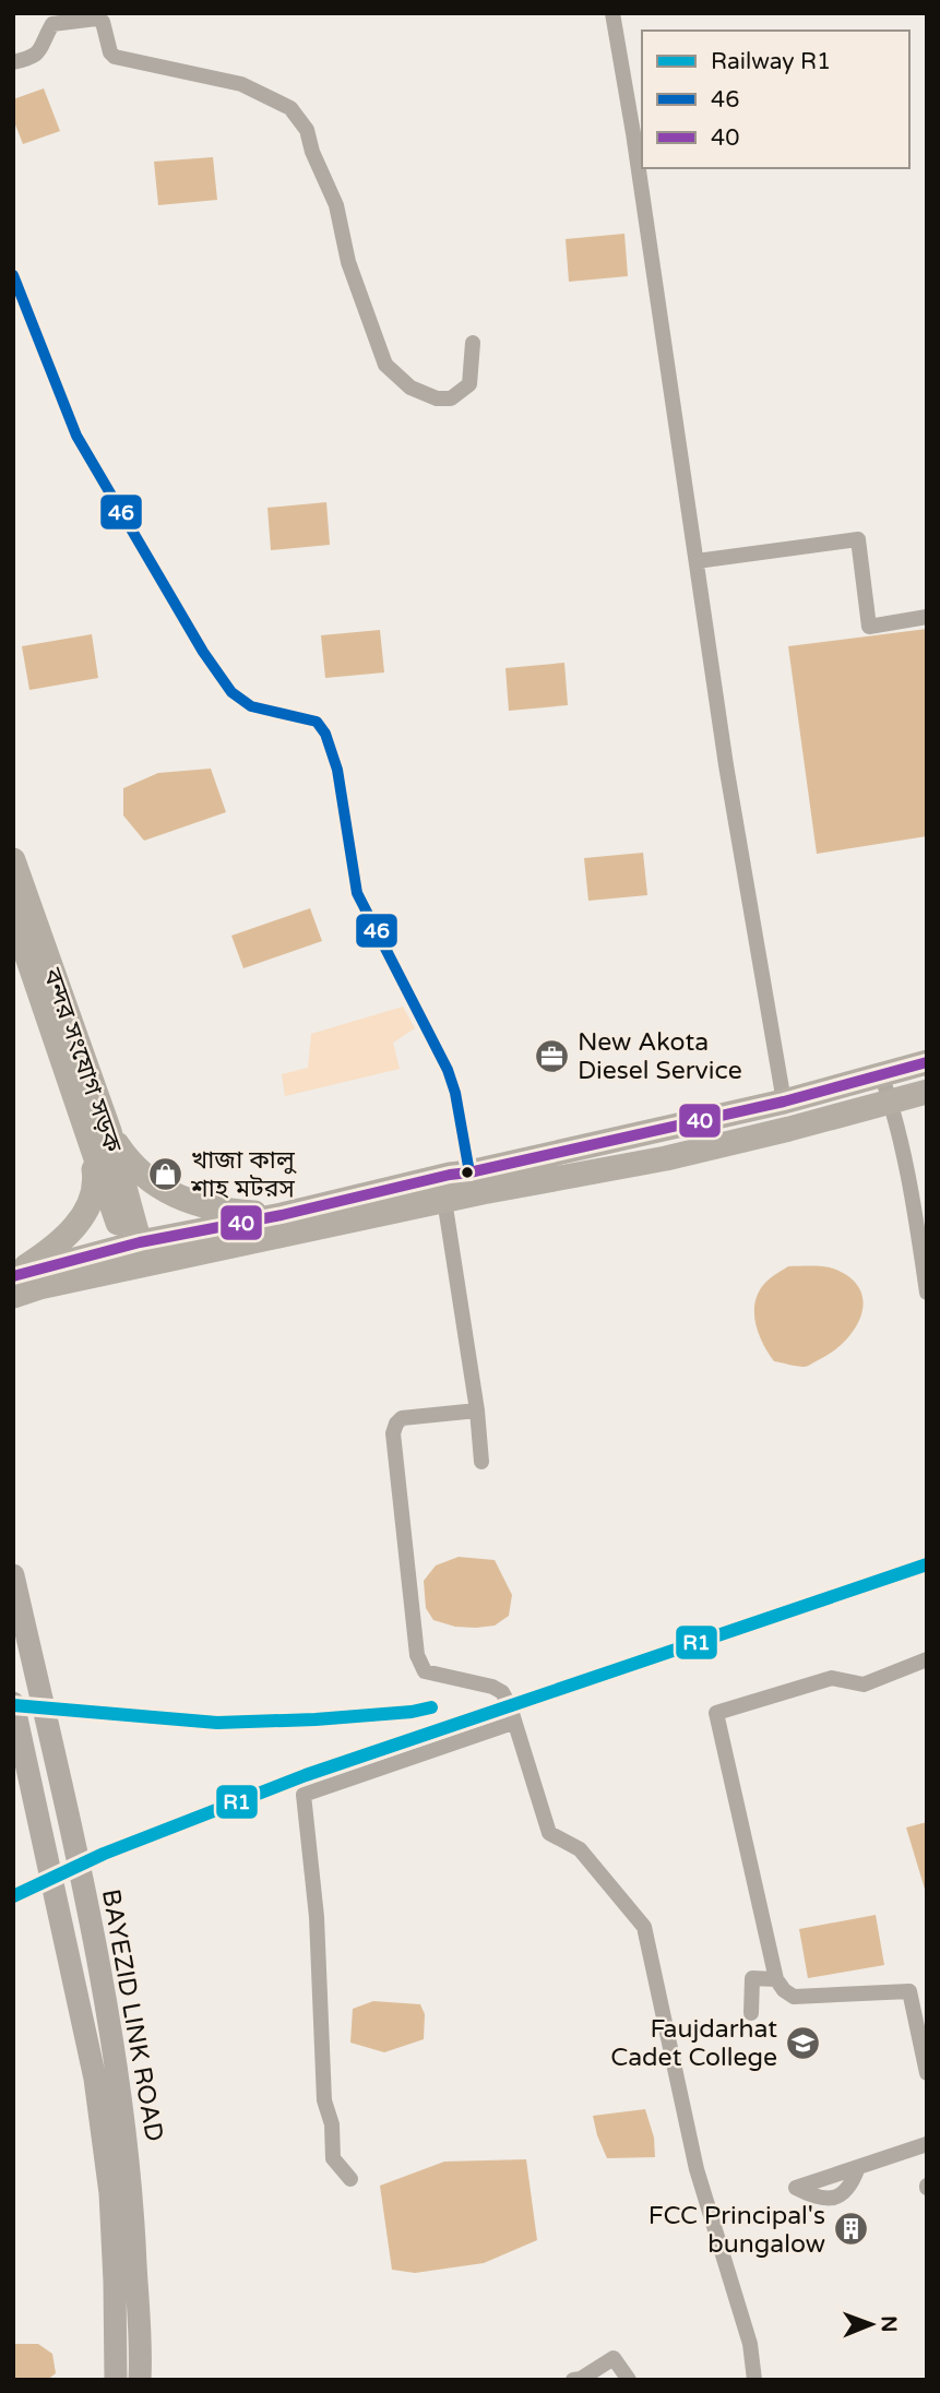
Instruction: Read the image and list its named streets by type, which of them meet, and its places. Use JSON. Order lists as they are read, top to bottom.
{
  "streets": {
    "highway": ["বন্দর সংযোগ সড়ক"],
    "main road": ["BAYEZID LINK ROAD"]
  },
  "places": {
    "office": ["New Akota Diesel Service"],
    "shop": ["খাজা কালু শাহ মটরস"],
    "school or university": ["Faujdarhat Cadet College"],
    "building": ["FCC Principal's bungalow"]
  },
  "lines": ["transit line 46", "transit line 40", "rail line R1"],
  "legend": ["Railway R1", "46", "40"],
  "north": "right"
}
